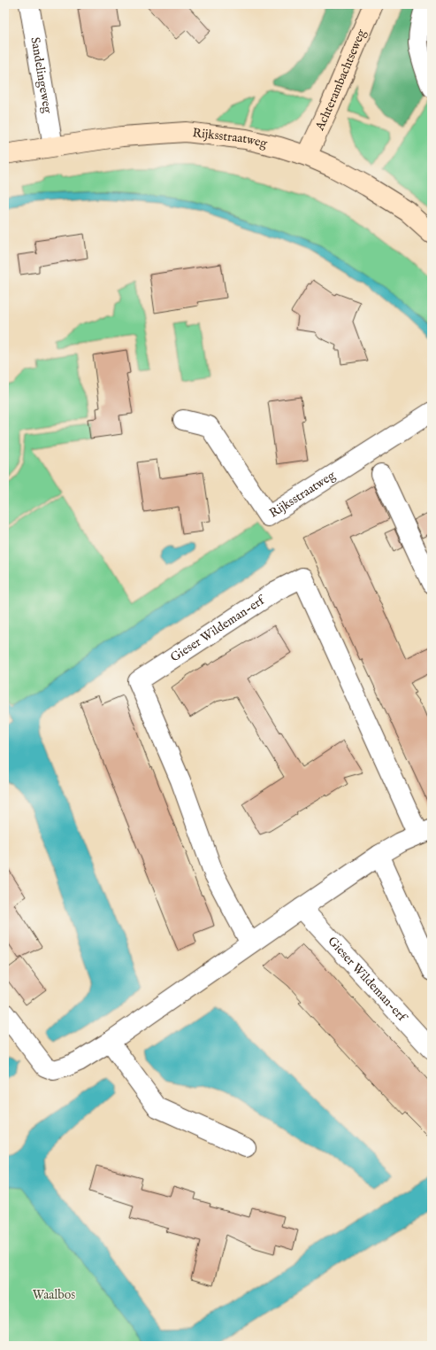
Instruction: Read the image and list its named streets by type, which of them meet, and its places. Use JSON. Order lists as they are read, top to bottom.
{
  "streets": {
    "street": [
      "Sandelingeweg",
      "Achterambachtseweg",
      "Rijksstraatweg",
      "Gieser Wildeman-erf"
    ]
  },
  "crossings": [
    ["Sandelingeweg", "Rijksstraatweg"],
    ["Achterambachtseweg", "Rijksstraatweg"]
  ],
  "parks": ["Waalbos"]
}
